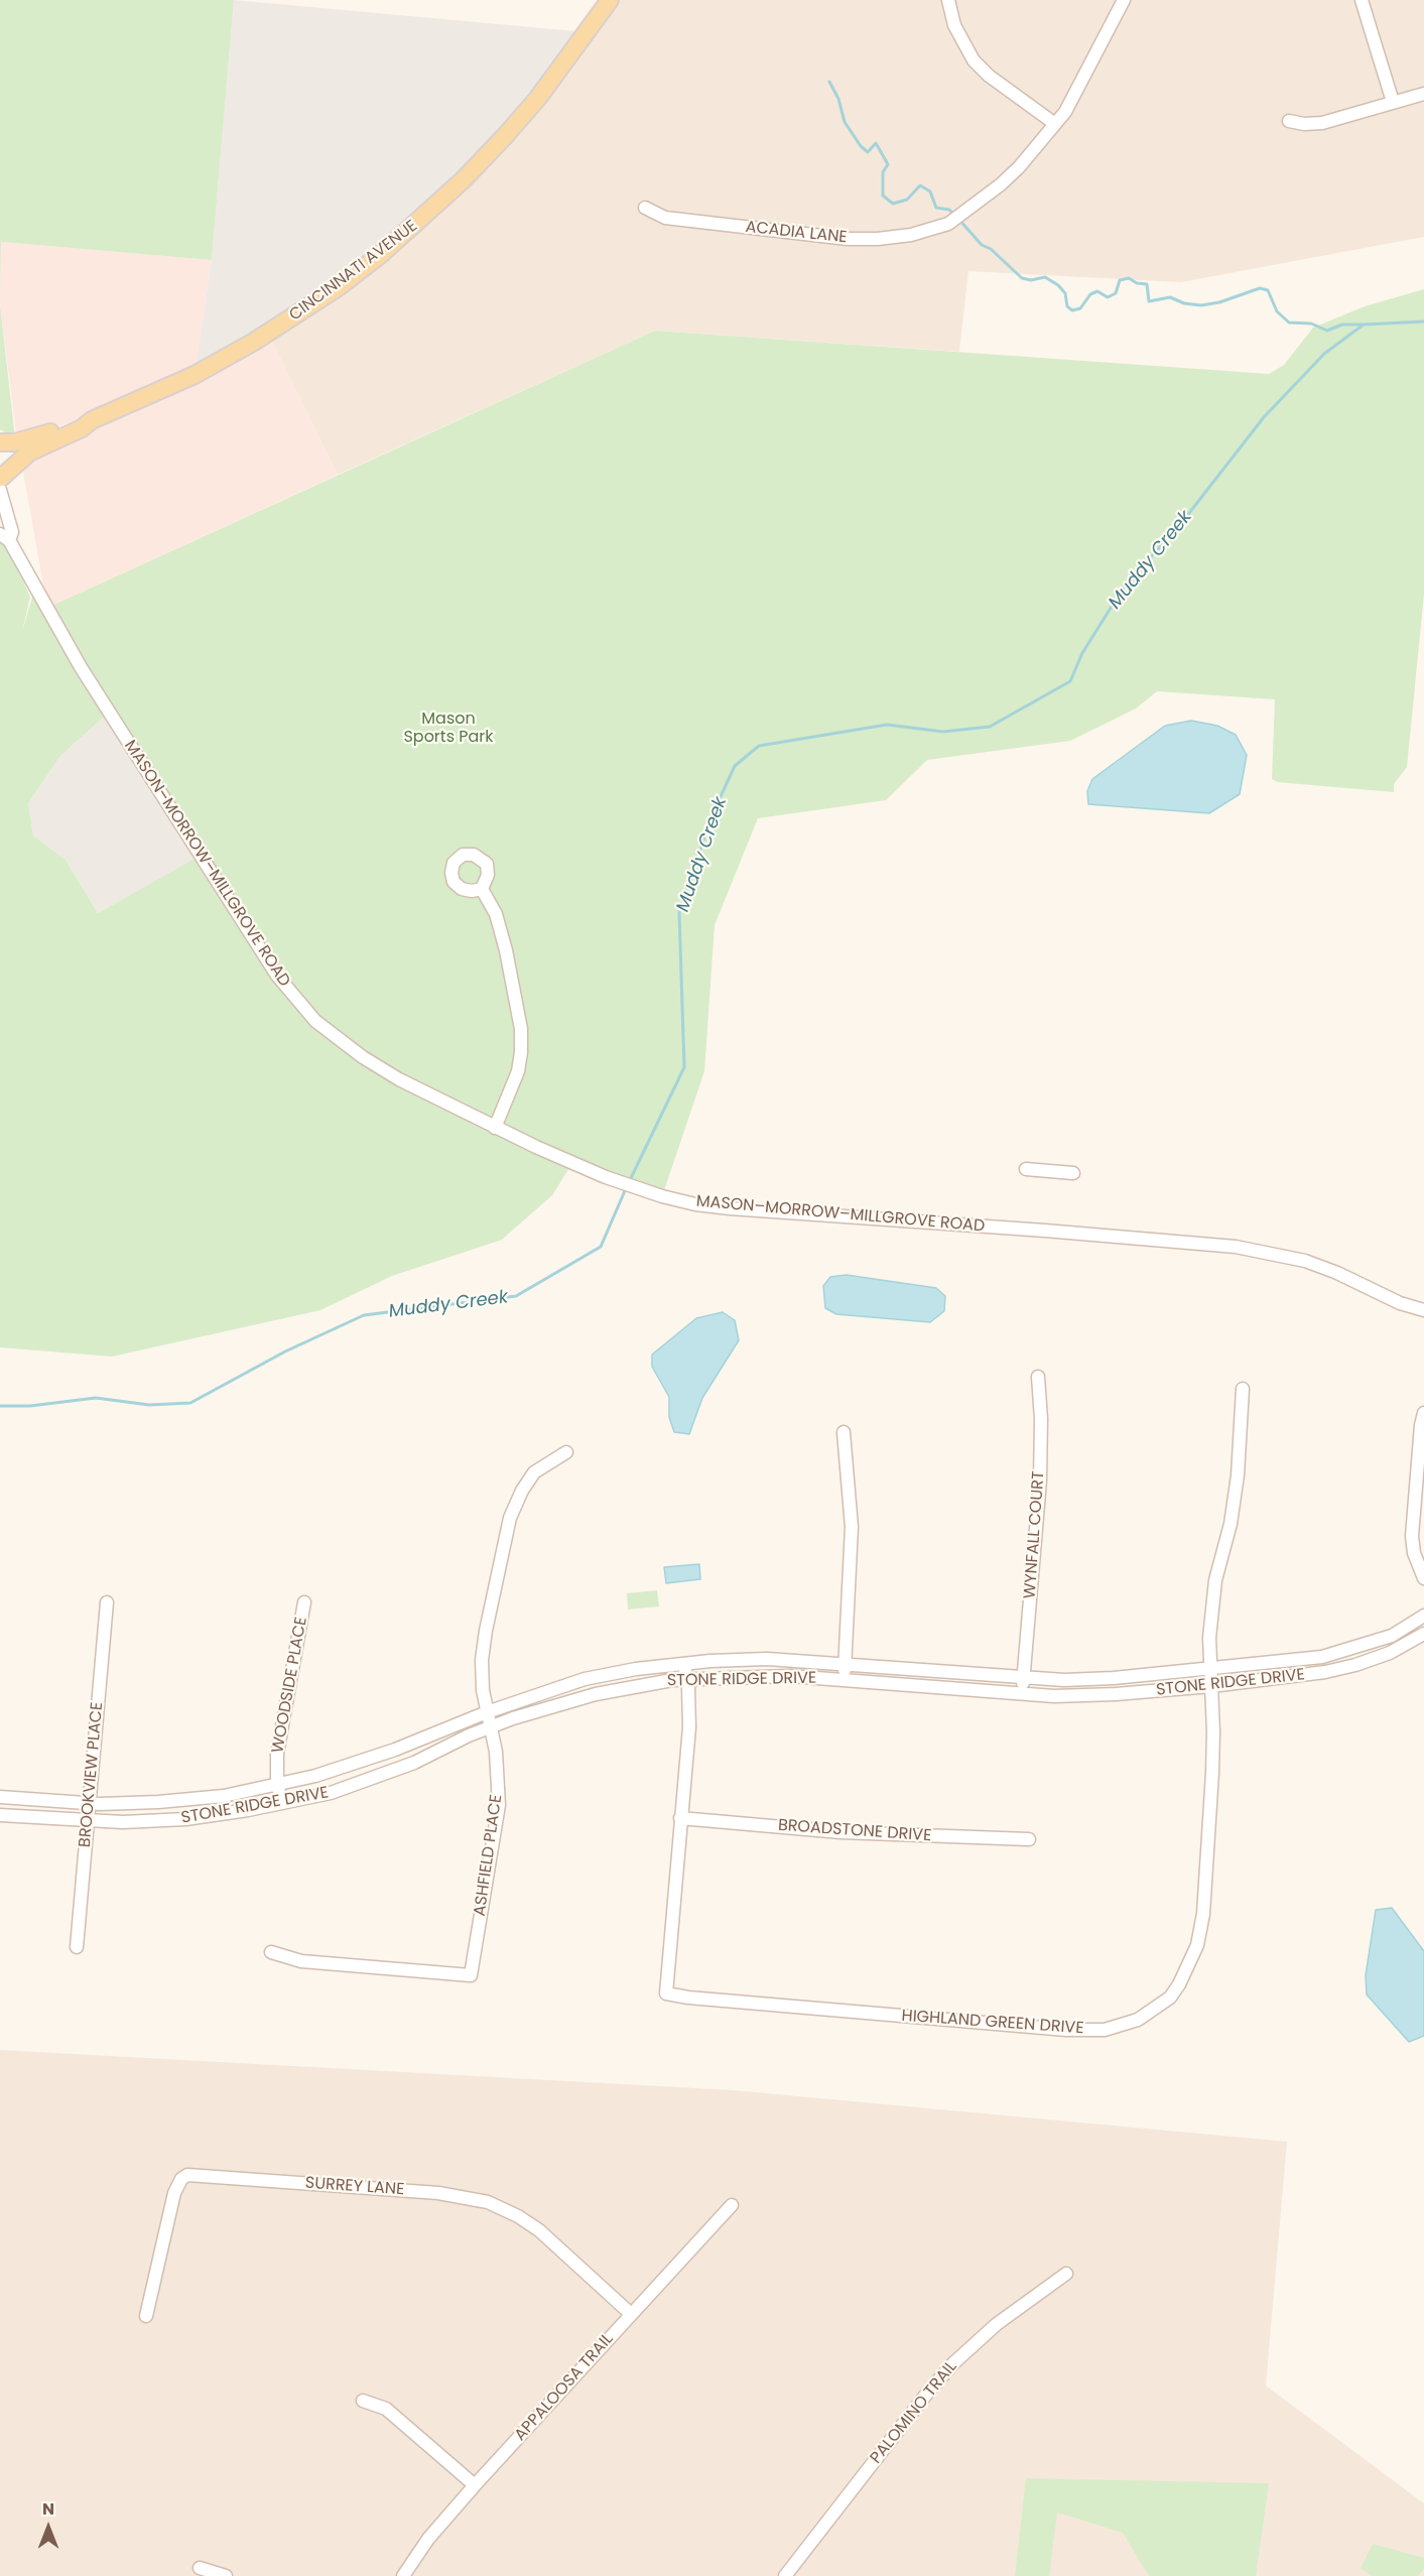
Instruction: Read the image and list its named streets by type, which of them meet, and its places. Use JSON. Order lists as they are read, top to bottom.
{
  "streets": {
    "main road": ["CINCINNATI AVENUE"],
    "street": [
      "ACADIA LANE",
      "MASON–MORROW–MILLGROVE ROAD",
      "WYNFALL COURT",
      "STONE RIDGE DRIVE",
      "WOODSIDE PLACE",
      "BROOKVIEW PLACE",
      "BROADSTONE DRIVE",
      "ASHFIELD PLACE",
      "HIGHLAND GREEN DRIVE",
      "SURREY LANE",
      "APPALOOSA TRAIL",
      "PALOMINO TRAIL"
    ]
  },
  "crossings": [
    ["WYNFALL COURT", "STONE RIDGE DRIVE"],
    ["STONE RIDGE DRIVE", "WOODSIDE PLACE"],
    ["STONE RIDGE DRIVE", "BROOKVIEW PLACE"],
    ["STONE RIDGE DRIVE", "ASHFIELD PLACE"],
    ["STONE RIDGE DRIVE", "HIGHLAND GREEN DRIVE"],
    ["BROADSTONE DRIVE", "HIGHLAND GREEN DRIVE"],
    ["SURREY LANE", "APPALOOSA TRAIL"]
  ],
  "water": ["Muddy Creek"],
  "parks": ["Mason Sports Park"],
  "north": "top"
}
